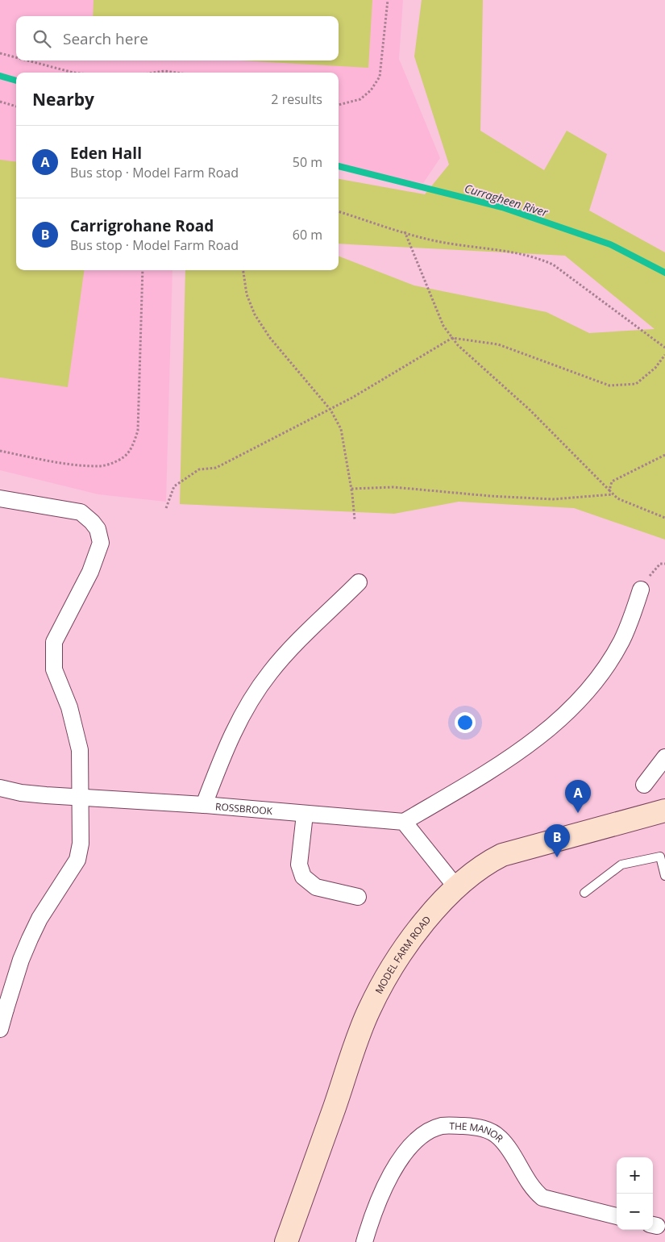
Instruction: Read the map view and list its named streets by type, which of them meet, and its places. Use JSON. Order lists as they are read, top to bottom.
{
  "streets": {
    "main road": ["MODEL FARM ROAD"],
    "street": ["ROSSBROOK", "THE MANOR"]
  },
  "water": ["Curragheen River"],
  "page": {
    "search": "Search here",
    "heading": ["Nearby", "2 results"],
    "list": [
      {
        "mark": "A",
        "name": "Eden Hall",
        "note": "Bus stop · Model Farm Road",
        "value": "50 m"
      },
      {
        "mark": "B",
        "name": "Carrigrohane Road",
        "note": "Bus stop · Model Farm Road",
        "value": "60 m"
      }
    ],
    "pins": ["A", "B"],
    "map_buttons": ["+", "−"]
  }
}
